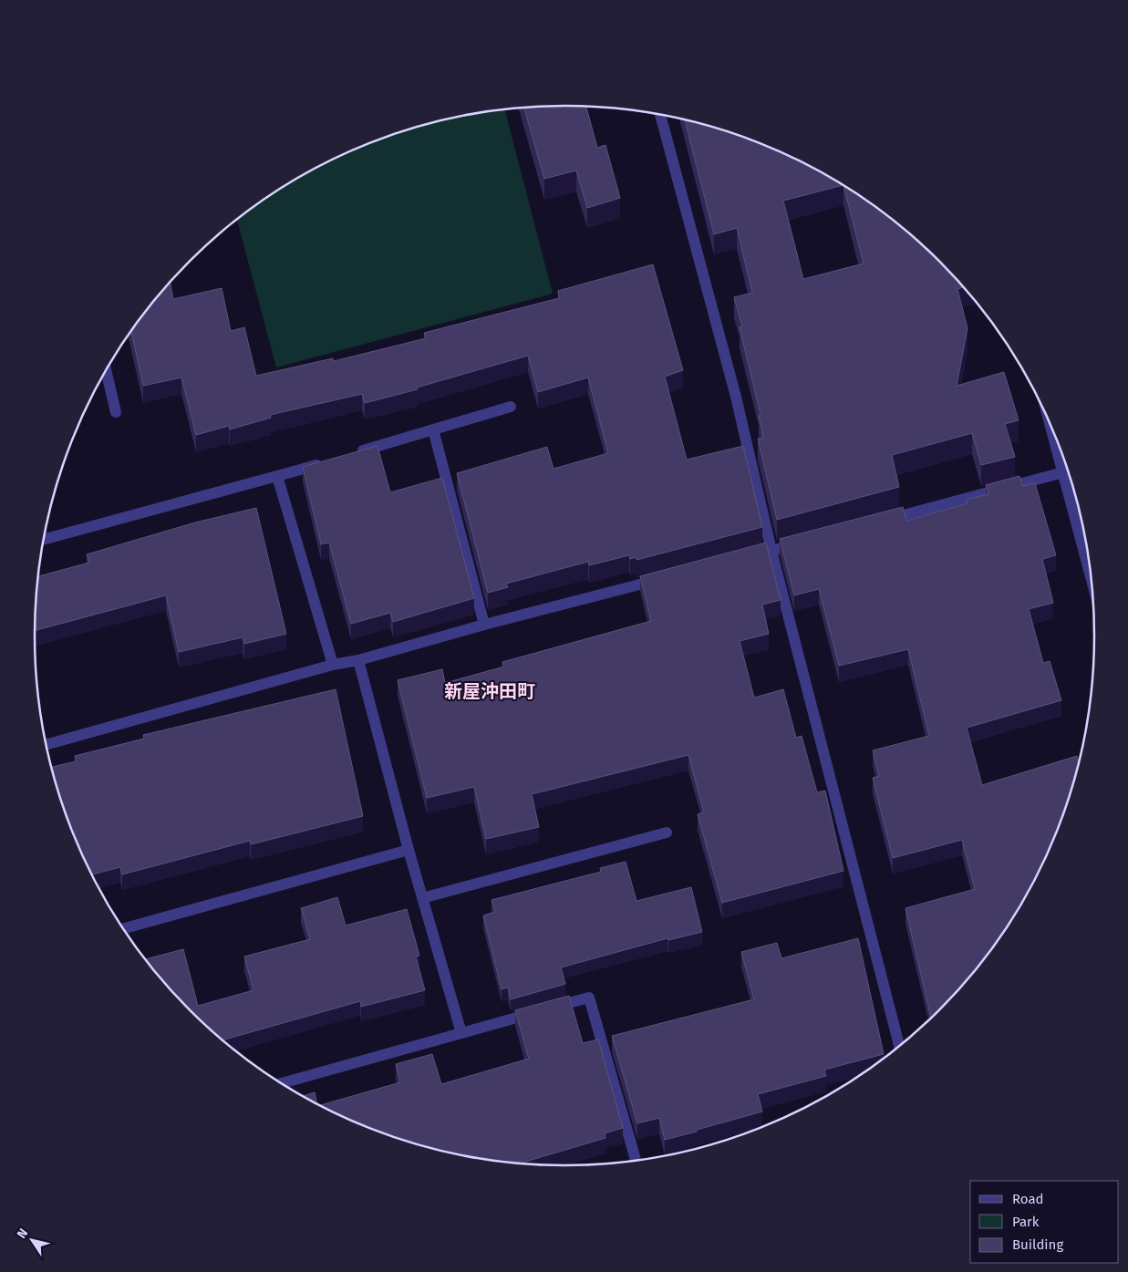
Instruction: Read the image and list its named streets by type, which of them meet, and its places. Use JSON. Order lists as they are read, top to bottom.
{
  "districts": ["新屋沖田町"],
  "legend": ["Road", "Park", "Building"],
  "north": "top left"
}
